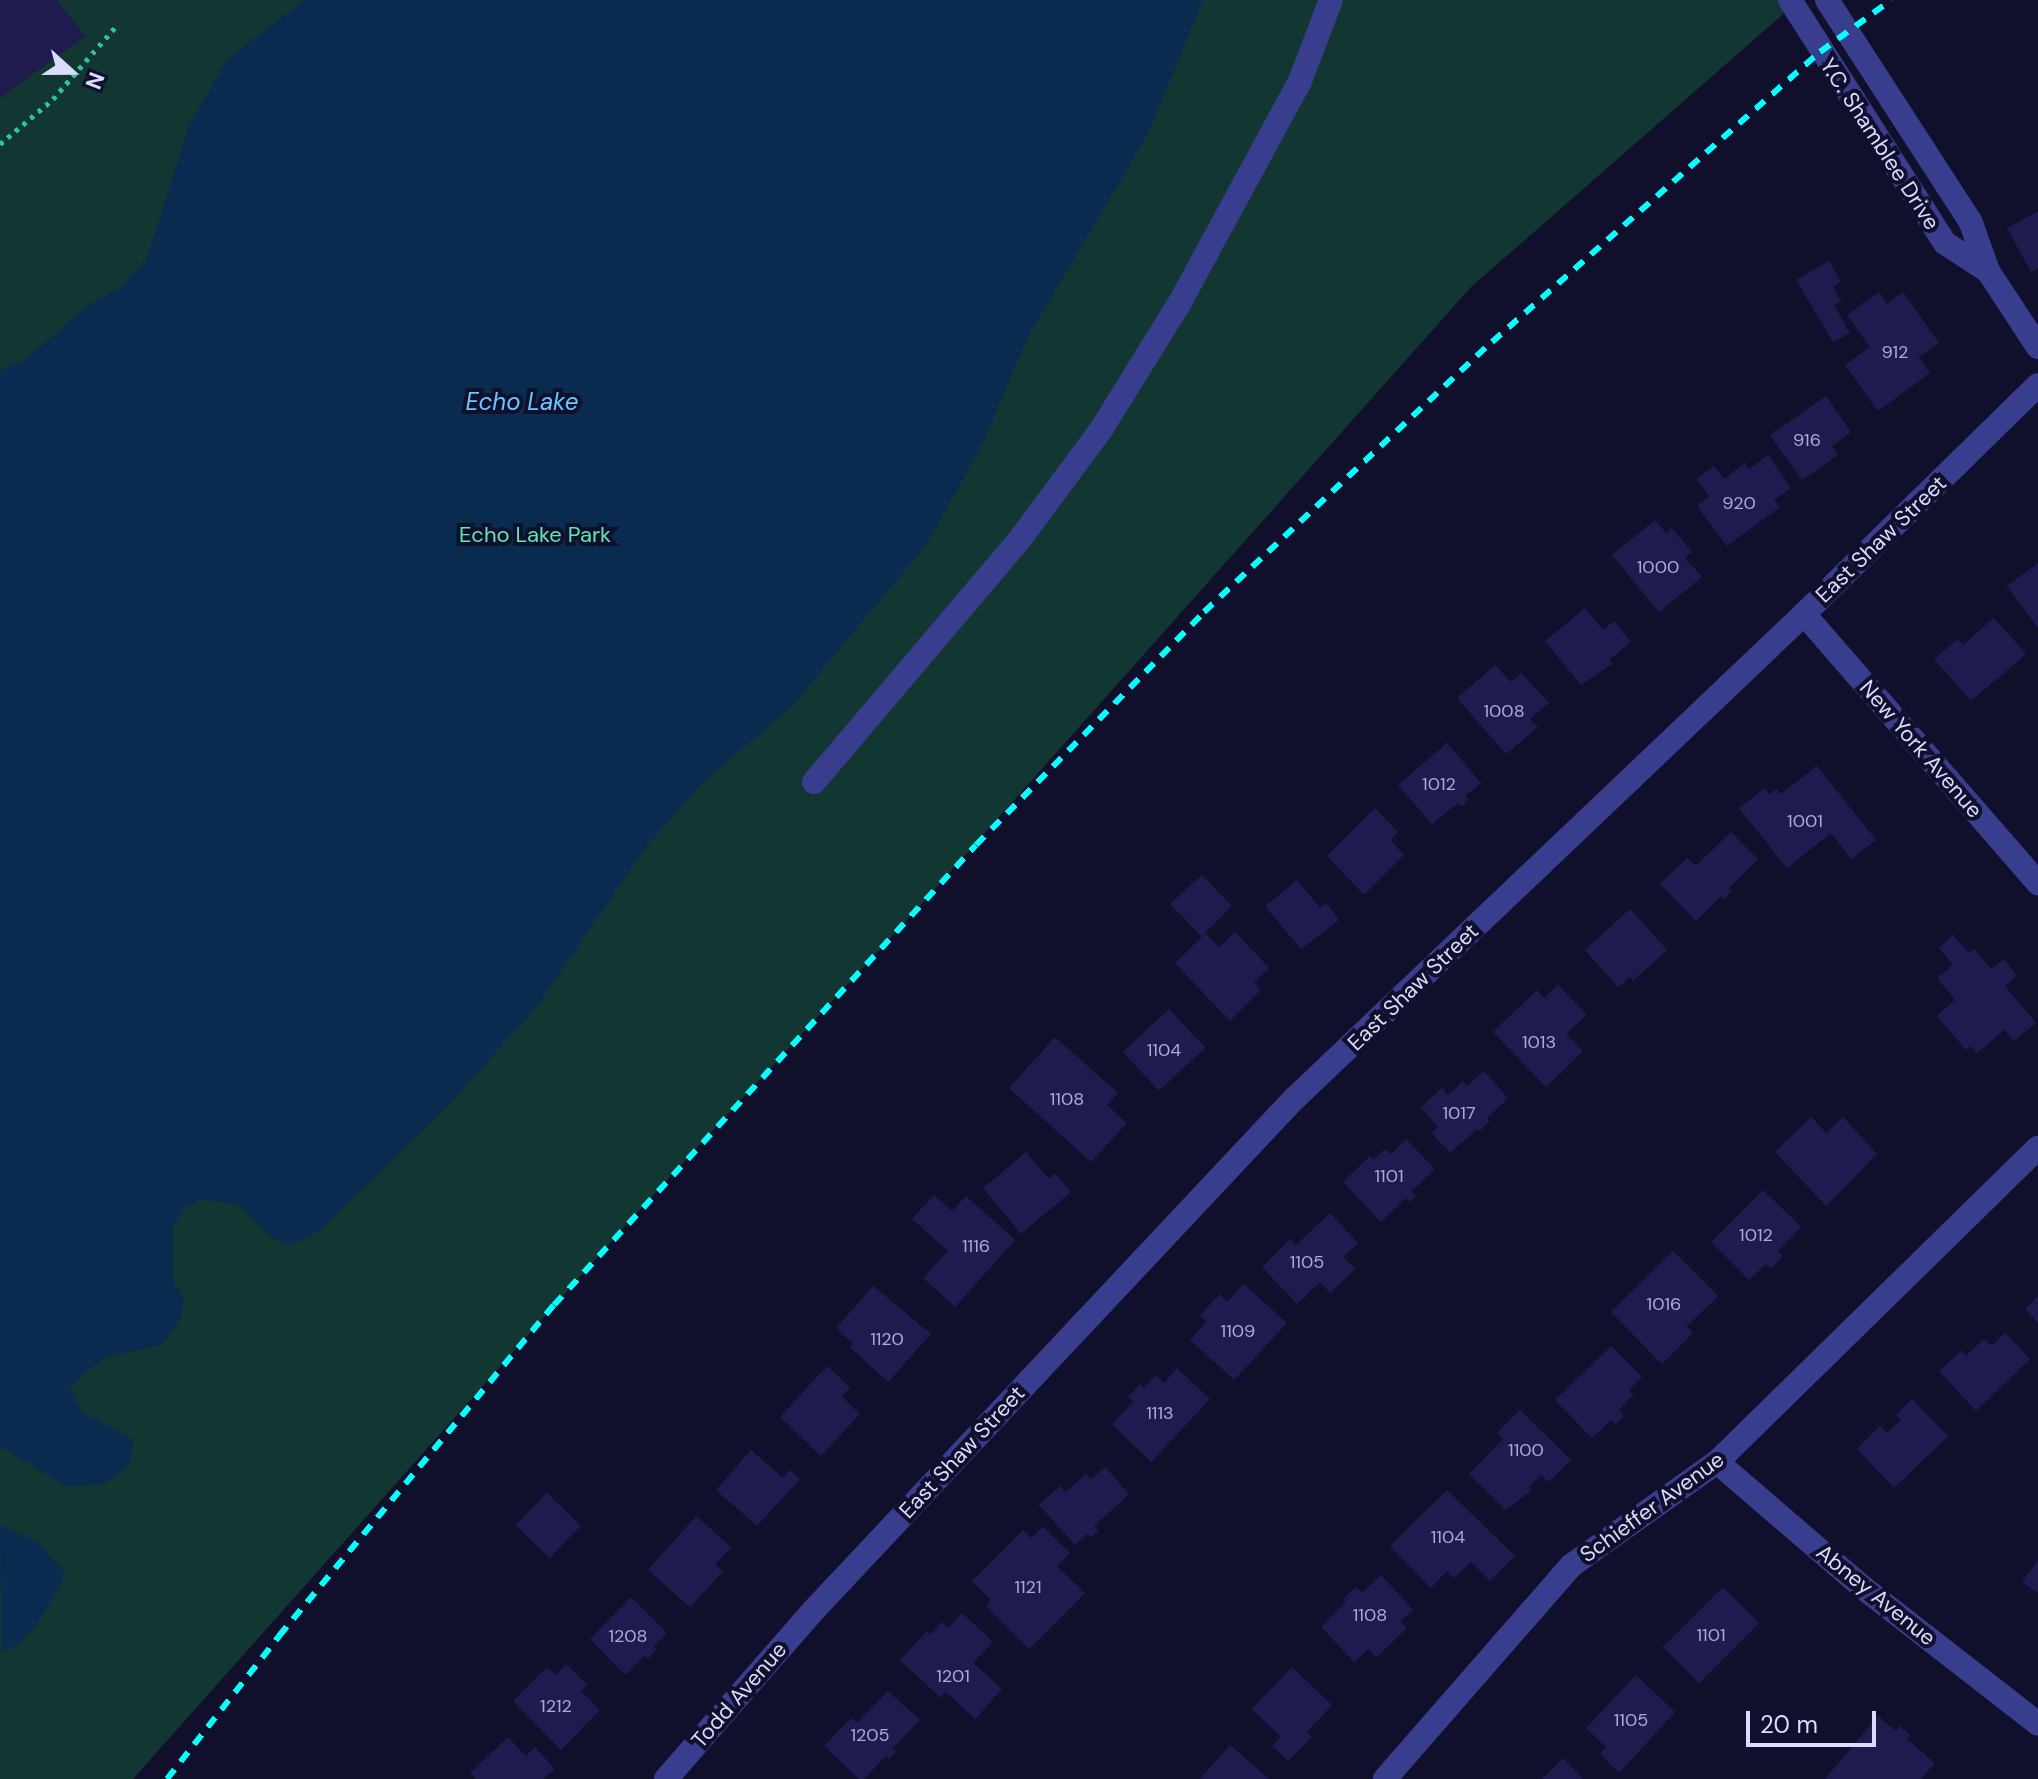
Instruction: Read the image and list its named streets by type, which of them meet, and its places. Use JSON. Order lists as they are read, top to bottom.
{
  "streets": {
    "street": [
      "Y.C. Shamblee Drive",
      "East Shaw Street",
      "New York Avenue",
      "Schieffer Avenue",
      "Abney Avenue",
      "Todd Avenue"
    ]
  },
  "crossings": [
    ["East Shaw Street", "New York Avenue"],
    ["East Shaw Street", "Todd Avenue"],
    ["Schieffer Avenue", "Abney Avenue"]
  ],
  "water": ["Echo Lake"],
  "parks": ["Echo Lake Park"],
  "house_numbers": [
    "912",
    "916",
    "920",
    "1000",
    "1008",
    "1012",
    "1001",
    "1013",
    "1104",
    "1108",
    "1017",
    "1101",
    "1012",
    "1116",
    "1105",
    "1016",
    "1109",
    "1120",
    "1113",
    "1100",
    "1104",
    "1121",
    "1108",
    "1101",
    "1208",
    "1201",
    "1212",
    "1105",
    "1205"
  ],
  "scale_bar": "20 m",
  "north": "right"
}
